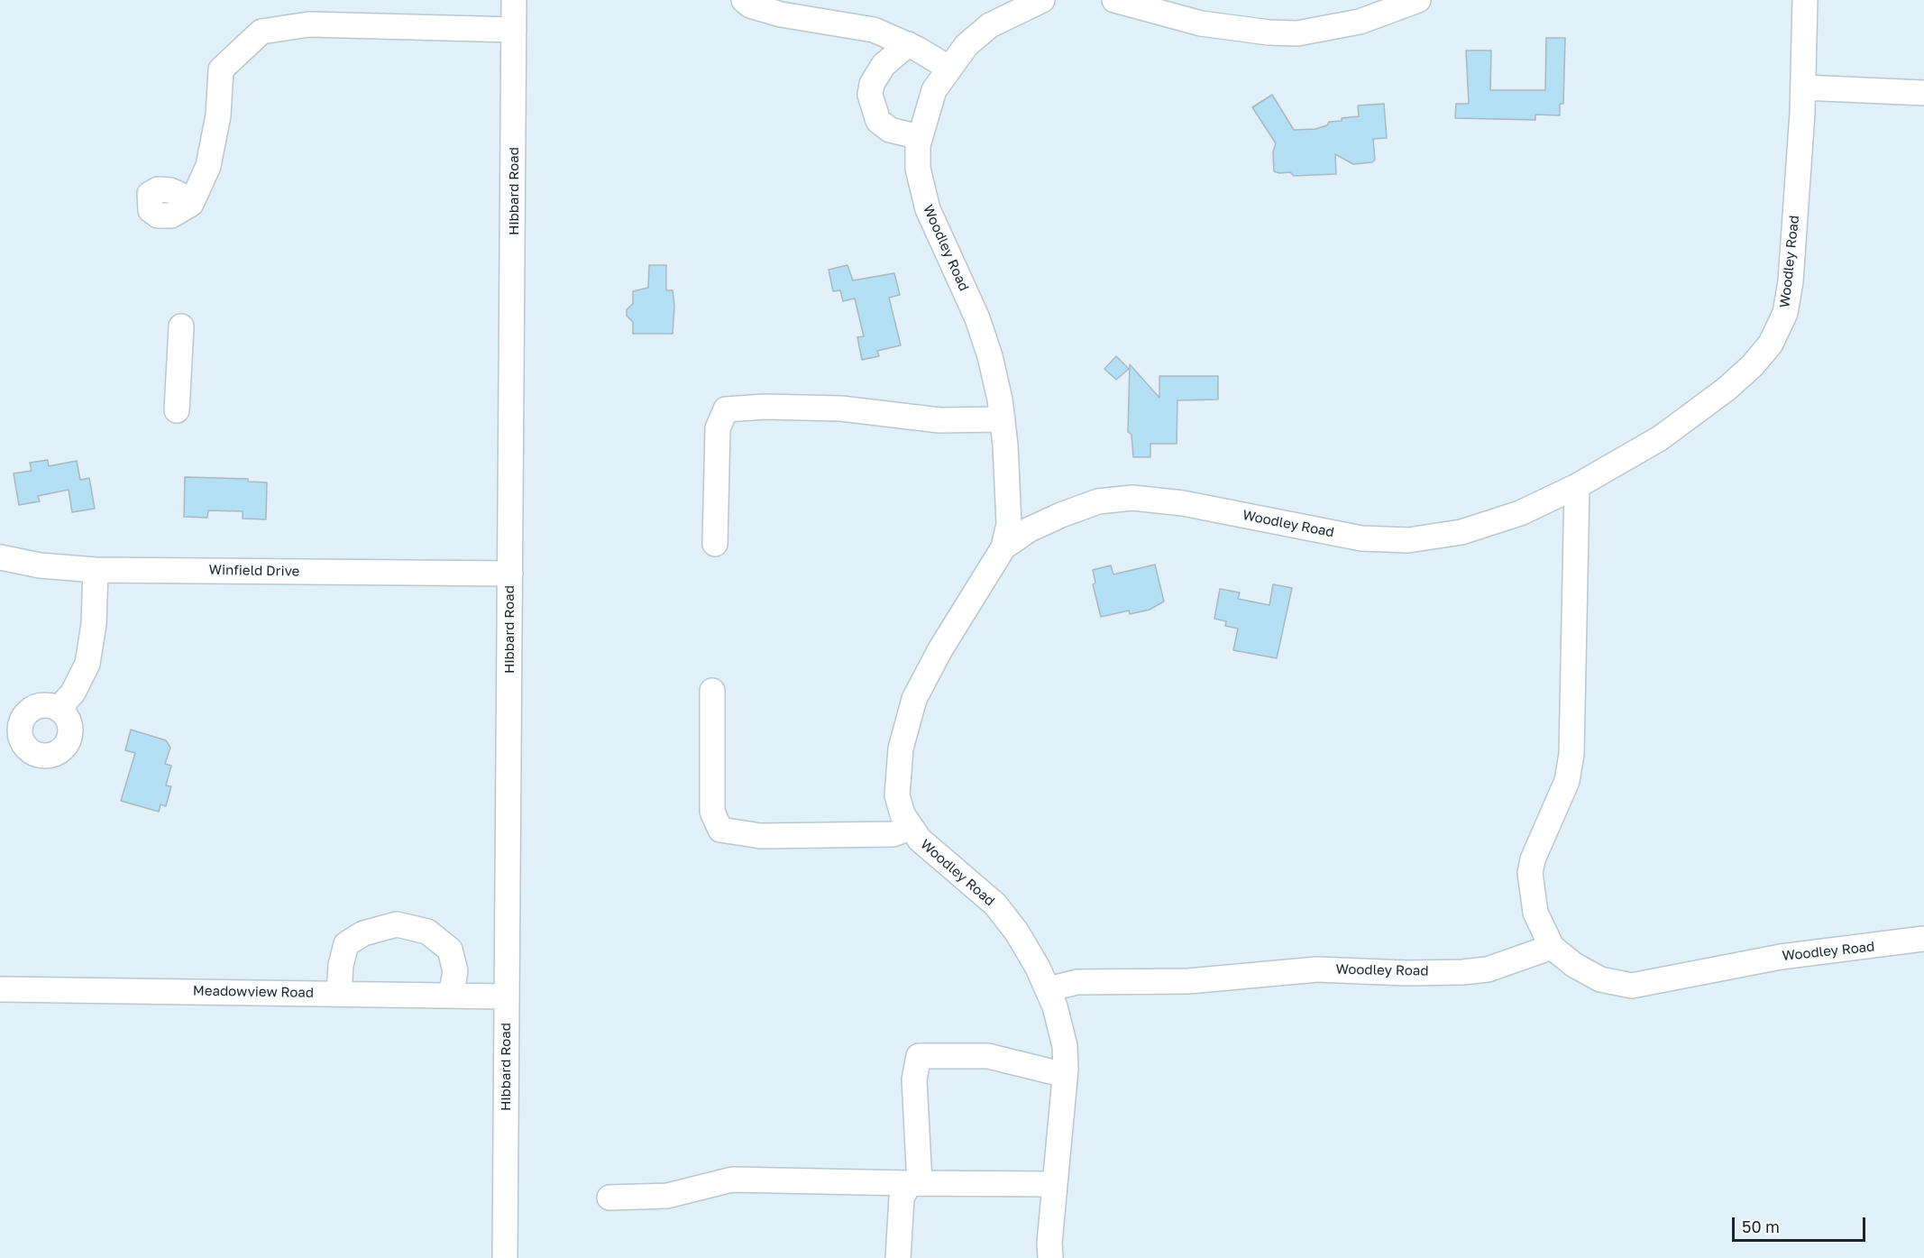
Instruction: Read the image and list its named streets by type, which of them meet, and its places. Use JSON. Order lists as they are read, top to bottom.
{
  "streets": {
    "street": [
      "Hibbard Road",
      "Woodley Road",
      "Winfield Drive",
      "Meadowview Road"
    ]
  },
  "crossings": [
    ["Hibbard Road", "Winfield Drive"],
    ["Hibbard Road", "Meadowview Road"]
  ],
  "scale_bar": "50 m"
}
